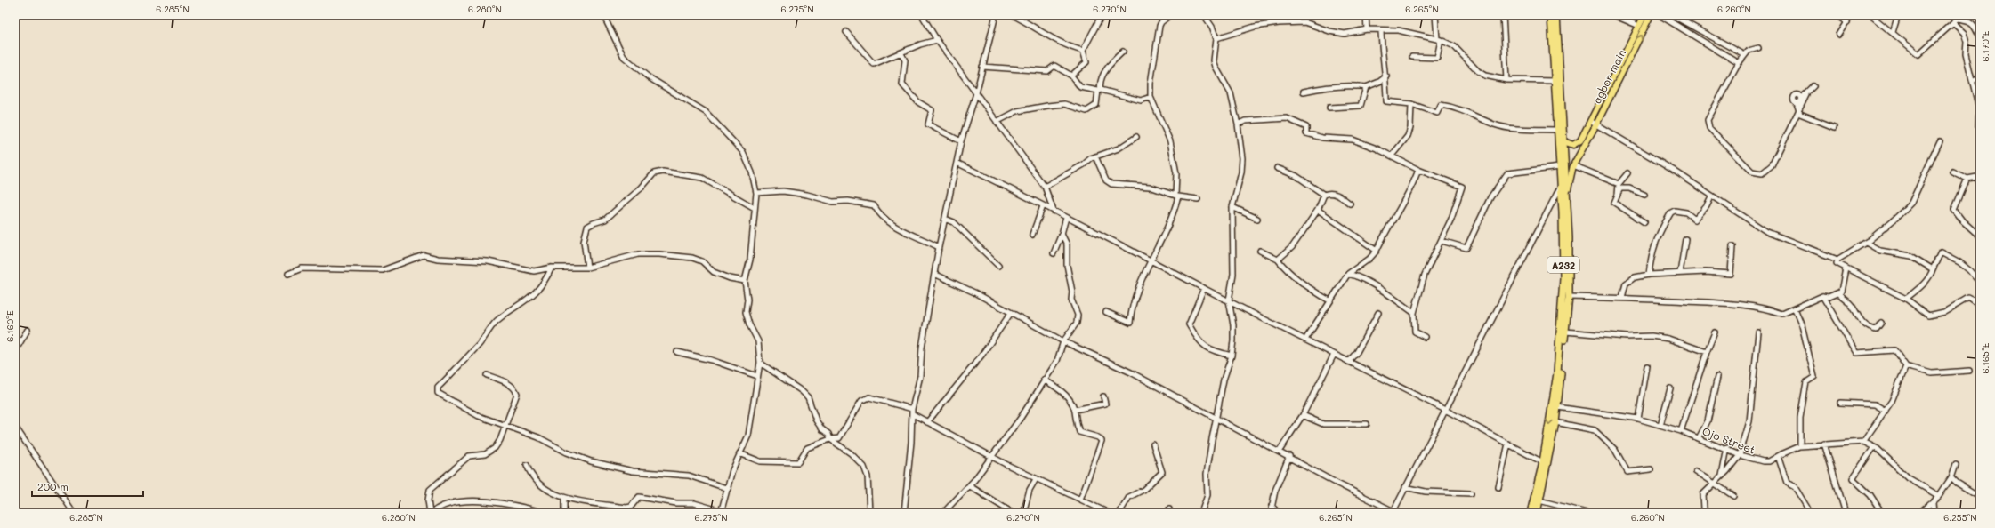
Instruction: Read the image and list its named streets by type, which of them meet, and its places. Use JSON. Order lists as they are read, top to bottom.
{
  "streets": {
    "highway": ["A232"],
    "main road": ["agbor main"],
    "street": ["Ojo Street"]
  },
  "crossings": [
    ["A232", "Ojo Street"]
  ],
  "scale_bar": "200 m",
  "coordinates": [
    "6.285°N",
    "6.280°N",
    "6.275°N",
    "6.270°N",
    "6.265°N",
    "6.260°N",
    "6.170°E",
    "6.160°E",
    "6.165°E",
    "6.255°N"
  ]
}
